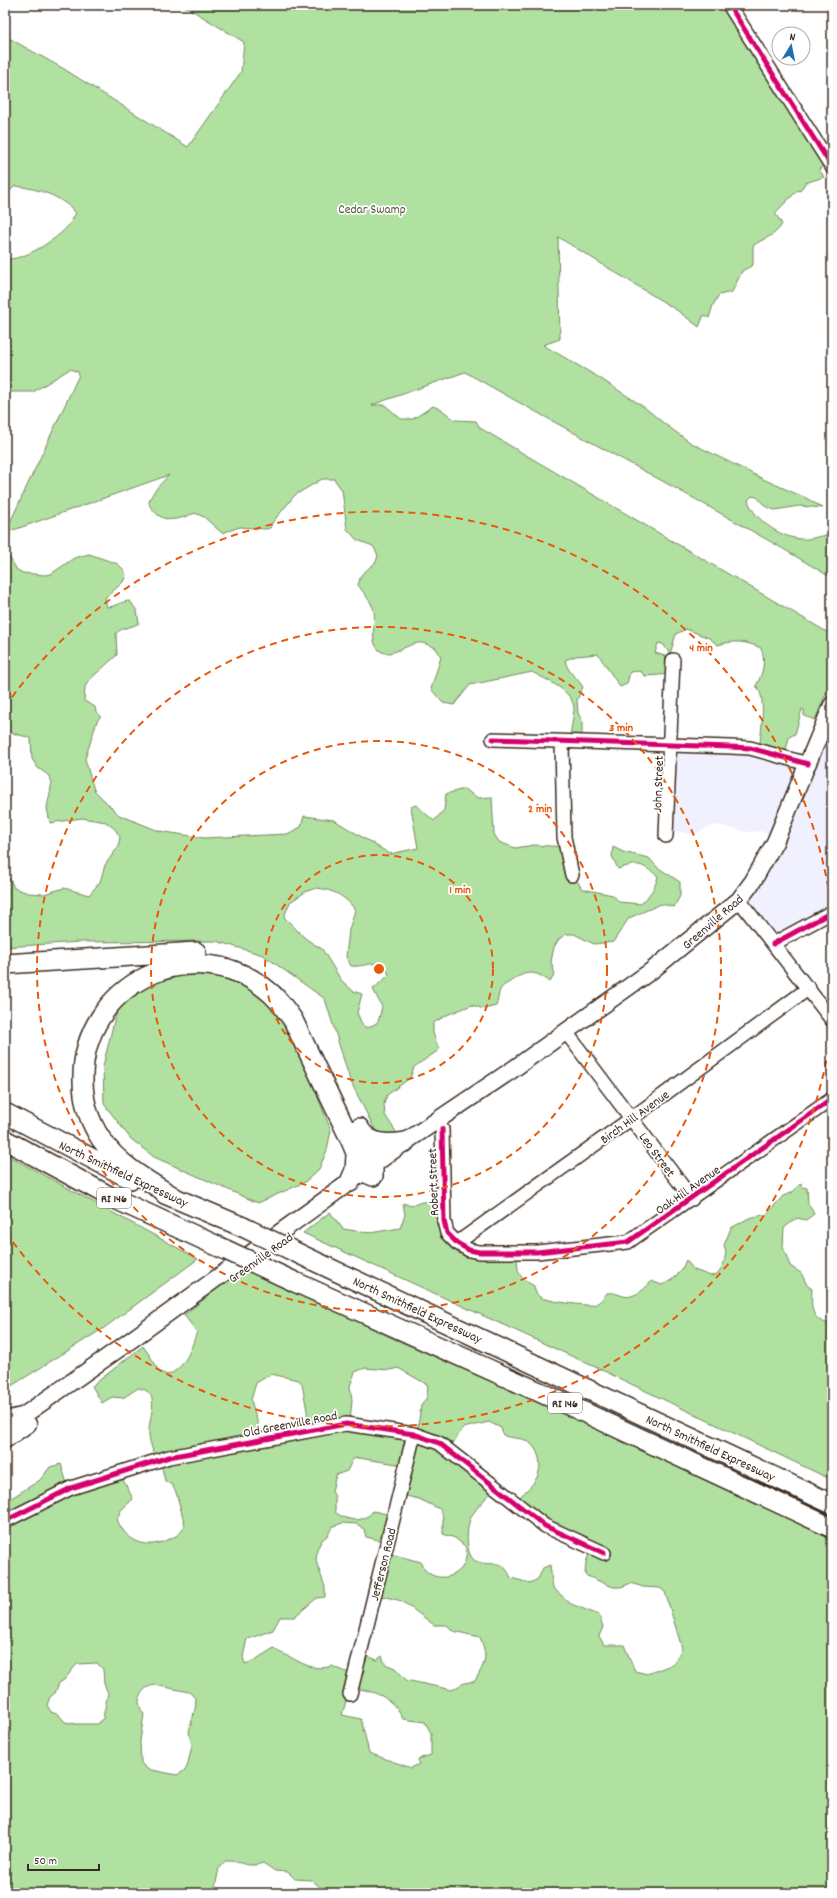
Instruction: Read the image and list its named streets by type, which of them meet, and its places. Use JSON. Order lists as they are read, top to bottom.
{
  "streets": {
    "highway": ["North Smithfield Expressway", "RI 146"],
    "main road": ["Greenville Road"],
    "street": [
      "John Street",
      "Birch Hill Avenue",
      "Leo Street",
      "Robert Street",
      "Oak Hill Avenue",
      "Old Greenville Road",
      "Jefferson Road"
    ]
  },
  "crossings": [
    ["Greenville Road", "Leo Street"],
    ["Greenville Road", "Robert Street"],
    ["Birch Hill Avenue", "Leo Street"],
    ["Birch Hill Avenue", "Robert Street"],
    ["Leo Street", "Oak Hill Avenue"],
    ["Robert Street", "Oak Hill Avenue"],
    ["Old Greenville Road", "Jefferson Road"]
  ],
  "parks": ["Cedar Swamp"],
  "scale_bar": "50 m",
  "north": "top",
  "rings": [
    "4 min",
    "3 min",
    "2 min",
    "1 min"
  ]
}
